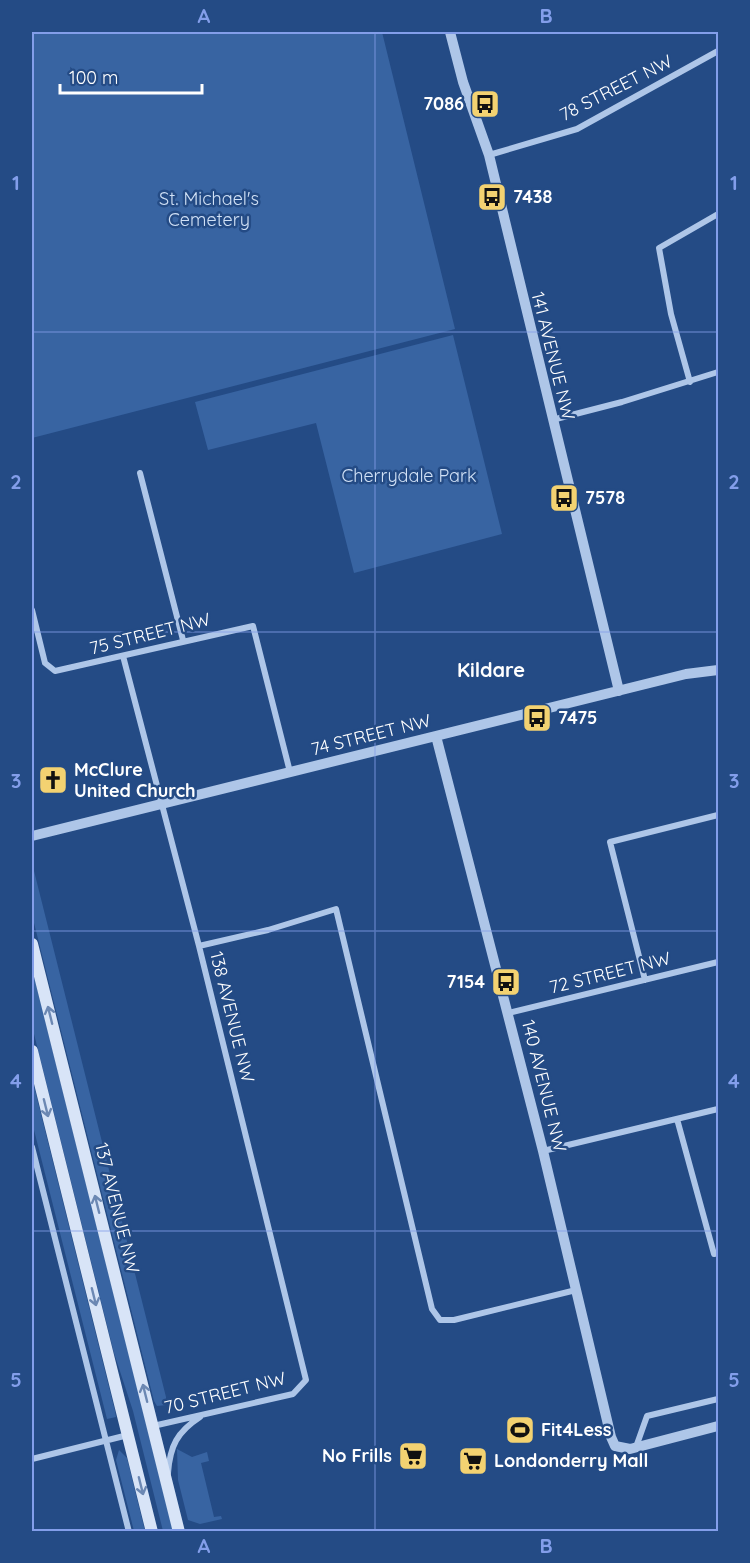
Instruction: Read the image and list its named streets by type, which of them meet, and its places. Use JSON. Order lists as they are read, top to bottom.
{
  "streets": {
    "main road": ["137 AVENUE NW"],
    "street": [
      "78 STREET NW",
      "141 AVENUE NW",
      "75 STREET NW",
      "74 STREET NW",
      "72 STREET NW",
      "138 AVENUE NW",
      "140 AVENUE NW",
      "70 STREET NW"
    ]
  },
  "crossings": [
    ["78 STREET NW", "141 AVENUE NW"],
    ["141 AVENUE NW", "74 STREET NW"],
    ["75 STREET NW", "74 STREET NW"],
    ["75 STREET NW", "138 AVENUE NW"],
    ["74 STREET NW", "138 AVENUE NW"],
    ["74 STREET NW", "140 AVENUE NW"],
    ["72 STREET NW", "140 AVENUE NW"],
    ["138 AVENUE NW", "70 STREET NW"],
    ["137 AVENUE NW", "70 STREET NW"]
  ],
  "districts": ["Kildare"],
  "parks": ["St. Michael's Cemetery", "Cherrydale Park"],
  "places": {
    "bus stop": [
      "7086",
      "7438",
      "7578",
      "7475",
      "7154"
    ],
    "church": ["McClure United Church"],
    "sports": ["Fit4Less"],
    "supermarket": ["No Frills", "Londonderry Mall"]
  },
  "scale_bar": "100 m",
  "grid": {
    "columns": ["A", "B"],
    "rows": [
      "1",
      "2",
      "3",
      "4",
      "5"
    ]
  }
}
